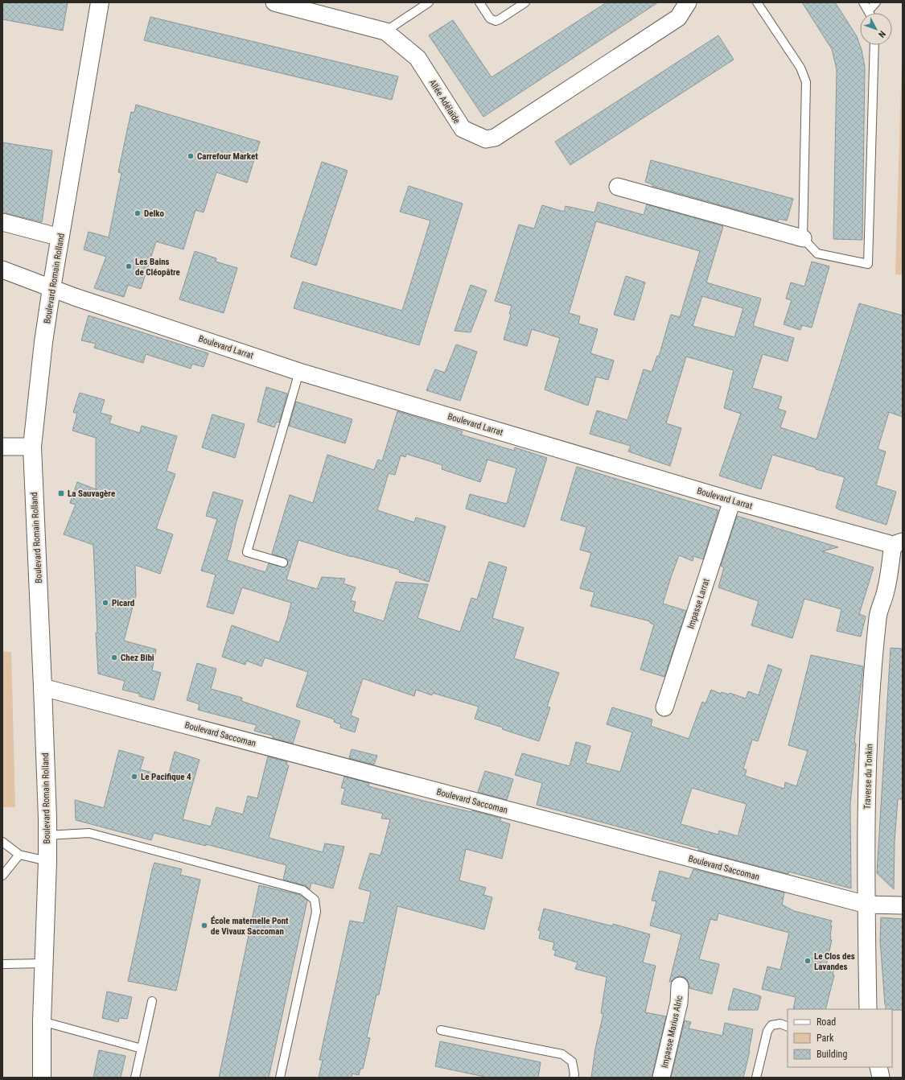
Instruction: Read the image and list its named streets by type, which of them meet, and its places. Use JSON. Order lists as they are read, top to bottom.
{
  "streets": {
    "main road": ["Boulevard Romain Rolland"],
    "street": [
      "Allée Adélaïde",
      "Boulevard Larrat",
      "Impasse Larrat",
      "Boulevard Saccoman",
      "Traverse du Tonkin",
      "Impasse Marius Alric"
    ]
  },
  "crossings": [
    ["Boulevard Romain Rolland", "Boulevard Larrat"],
    ["Boulevard Romain Rolland", "Boulevard Saccoman"],
    ["Boulevard Larrat", "Impasse Larrat"],
    ["Boulevard Larrat", "Traverse du Tonkin"],
    ["Boulevard Saccoman", "Traverse du Tonkin"]
  ],
  "places": {
    "other": [
      "Carrefour Market",
      "Delko",
      "Les Bains de Cléopâtre",
      "Picard",
      "Chez Bibi",
      "Le Pacifique 4",
      "École maternelle Pont de Vivaux Saccoman",
      "Le Clos des Lavandes"
    ],
    "transit": ["La Sauvagère"]
  },
  "legend": ["Road", "Park", "Building"],
  "north": "bottom right"
}
